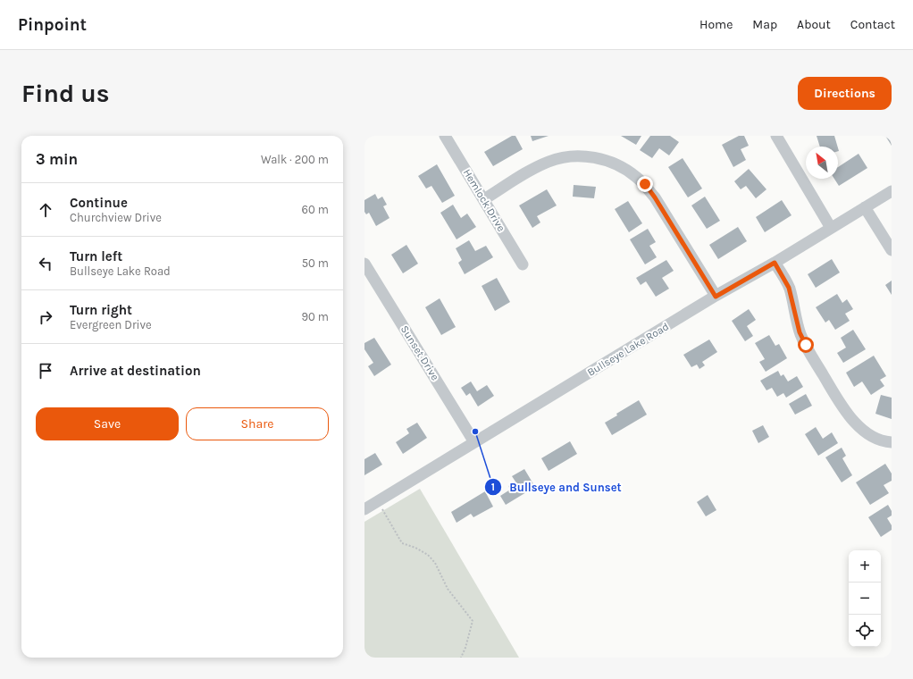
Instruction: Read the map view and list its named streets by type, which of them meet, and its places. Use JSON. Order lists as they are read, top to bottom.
{
  "streets": {
    "street": ["Hemlock Drive", "Bullseye Lake Road", "Sunset Drive"]
  },
  "crossings": [
    ["Bullseye Lake Road", "Sunset Drive"]
  ],
  "places": ["Bullseye and Sunset"],
  "north": "top left",
  "page": {
    "header": "Pinpoint",
    "nav": [
      "Home",
      "Map",
      "About",
      "Contact"
    ],
    "buttons": [
      "Directions",
      ["Save", "Share"]
    ],
    "title": "Find us",
    "heading": ["3 min", "Walk · 200 m"],
    "list": [
      ["Continue", "Churchview Drive", "60 m"],
      ["Turn left", "Bullseye Lake Road", "50 m"],
      ["Turn right", "Evergreen Drive", "90 m"],
      "Arrive at destination"
    ],
    "map_buttons": ["+", "−"]
  }
}
